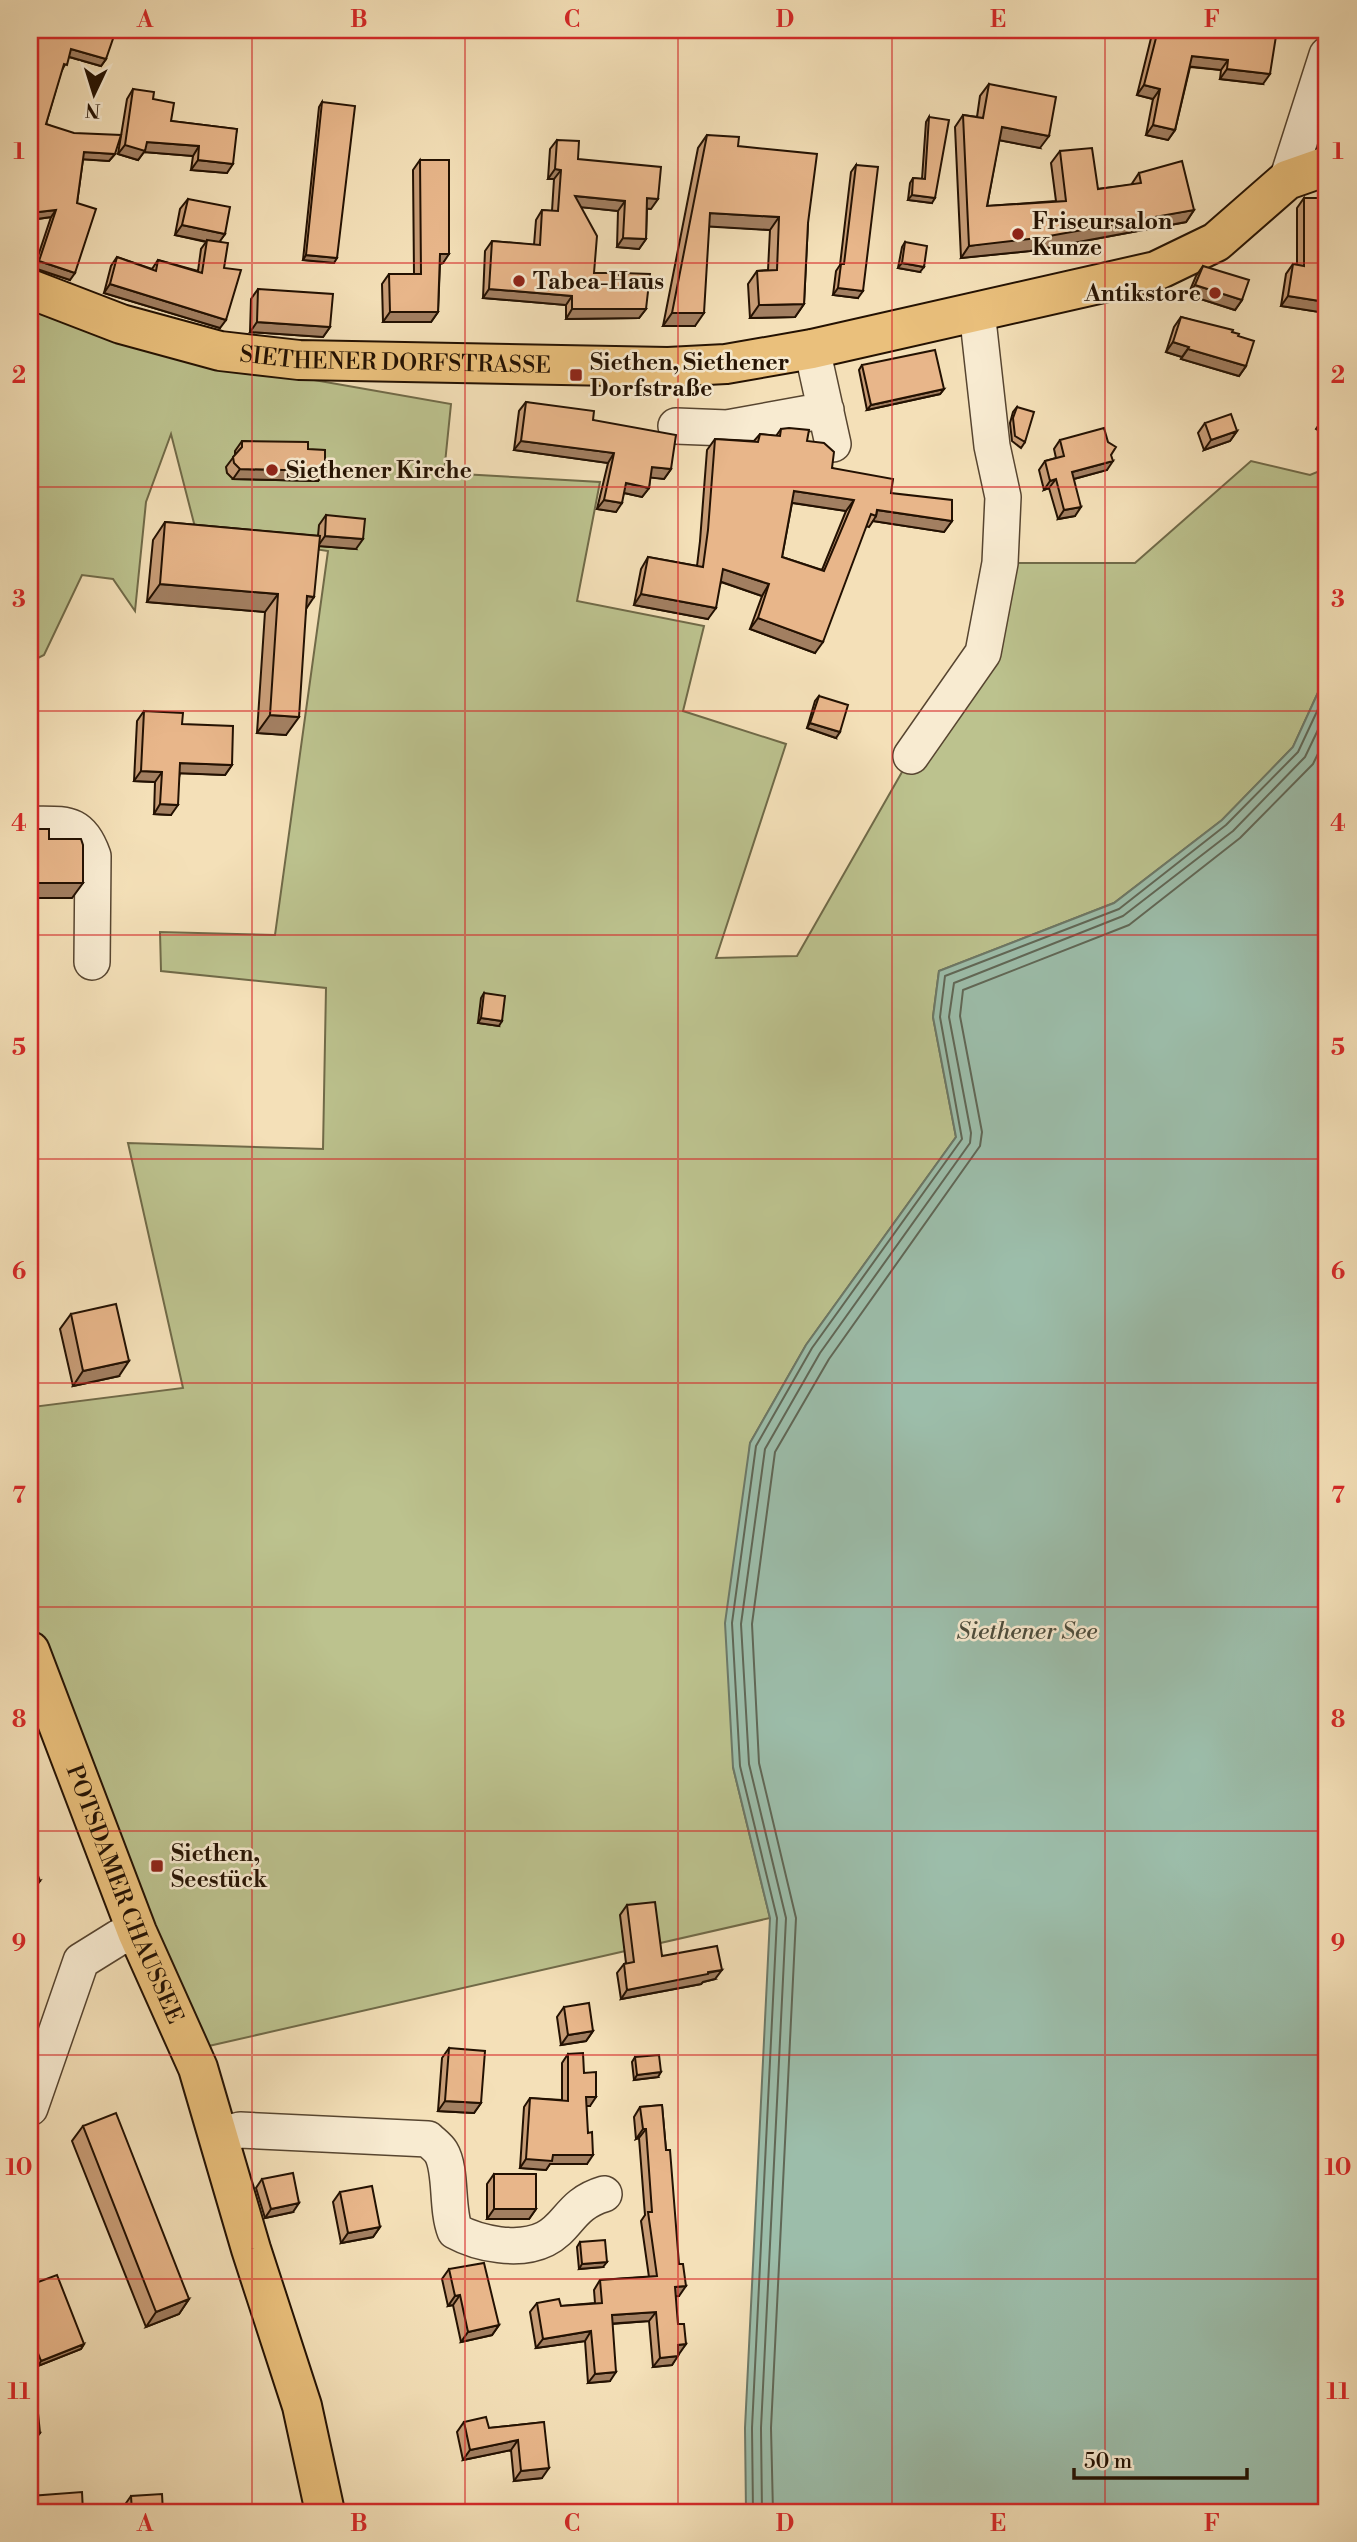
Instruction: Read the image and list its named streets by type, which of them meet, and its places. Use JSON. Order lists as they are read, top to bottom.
{
  "streets": {
    "main road": ["SIETHENER DORFSTRASSE", "POTSDAMER CHAUSSEE"]
  },
  "water": ["Siethener See"],
  "places": {
    "other": [
      "Friseursalon Kunze",
      "Tabea-Haus",
      "Antikstore",
      "Siethener Kirche"
    ],
    "transit": ["Siethen, Siethener Dorfstraße", "Siethen, Seestück"]
  },
  "scale_bar": "50 m",
  "north": "bottom",
  "grid": {
    "columns": [
      "A",
      "B",
      "C",
      "D",
      "E",
      "F"
    ],
    "rows": [
      "1",
      "2",
      "3",
      "4",
      "5",
      "6",
      "7",
      "8",
      "9",
      "10",
      "11"
    ]
  }
}
